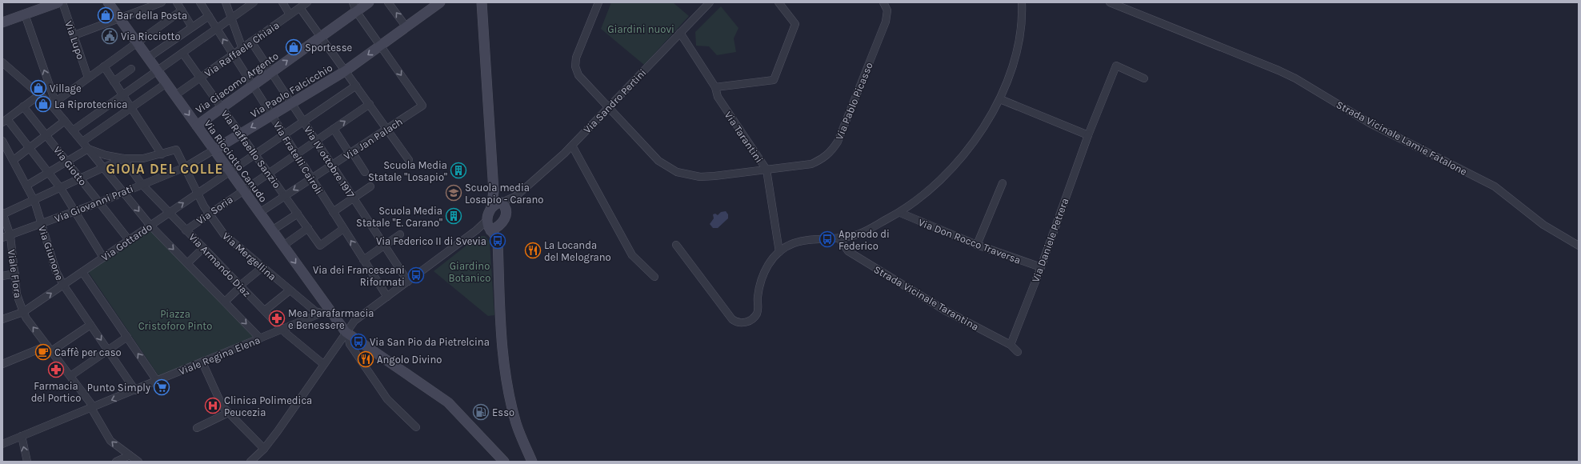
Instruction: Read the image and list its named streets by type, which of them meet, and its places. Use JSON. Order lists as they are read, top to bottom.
{
  "streets": {
    "main road": ["Via Giacomo Argento", "Via Paolo Falcicchio", "Via Ricciotto Canudo"],
    "street": [
      "Via Lupo",
      "Via Raffaele Chiaia",
      "Via Sandro Pertini",
      "Via Pablo Picasso",
      "Via Tarantini",
      "Strada Vicinale Lamie Fatalone",
      "Via Jan Palach",
      "Via Raffaello Sanzio",
      "Via Fratelli Cairoli",
      "Via IV ottobre 1917",
      "Via Giotto",
      "Via Giovanni Prati",
      "Via Soria",
      "Via Daniele Petrera",
      "Via Don Rocco Traversa",
      "Via Gottardo",
      "Via Giunone",
      "Via Mergellina",
      "Via Armando Diaz",
      "Viale Flora",
      "Strada Vicinale Tarantina",
      "Viale Regina Elena"
    ]
  },
  "crossings": [
    ["Via Raffaele Chiaia", "Via Raffaello Sanzio"],
    ["Via Raffaele Chiaia", "Via Fratelli Cairoli"],
    ["Via Raffaele Chiaia", "Via Ricciotto Canudo"],
    ["Via Raffaele Chiaia", "Via IV ottobre 1917"],
    ["Via Giacomo Argento", "Via Raffaello Sanzio"],
    ["Via Giacomo Argento", "Via Fratelli Cairoli"],
    ["Via Giacomo Argento", "Via Ricciotto Canudo"],
    ["Via Giacomo Argento", "Via IV ottobre 1917"],
    ["Via Paolo Falcicchio", "Via Jan Palach"],
    ["Via Paolo Falcicchio", "Via Raffaello Sanzio"],
    ["Via Paolo Falcicchio", "Via Fratelli Cairoli"],
    ["Via Paolo Falcicchio", "Via Ricciotto Canudo"],
    ["Via Paolo Falcicchio", "Via IV ottobre 1917"],
    ["Via Paolo Falcicchio", "Via Giovanni Prati"],
    ["Via Sandro Pertini", "Via Pablo Picasso"],
    ["Via Sandro Pertini", "Via Tarantini"],
    ["Via Pablo Picasso", "Via Tarantini"],
    ["Via Jan Palach", "Via Raffaello Sanzio"],
    ["Via Jan Palach", "Via Fratelli Cairoli"],
    ["Via Jan Palach", "Via Ricciotto Canudo"],
    ["Via Jan Palach", "Via IV ottobre 1917"],
    ["Via Raffaello Sanzio", "Via Fratelli Cairoli"],
    ["Via Raffaello Sanzio", "Via Soria"],
    ["Via Raffaello Sanzio", "Via Gottardo"],
    ["Via Fratelli Cairoli", "Via Soria"],
    ["Via Fratelli Cairoli", "Via Gottardo"],
    ["Via Ricciotto Canudo", "Via Giovanni Prati"],
    ["Via Ricciotto Canudo", "Via Soria"],
    ["Via Ricciotto Canudo", "Via Gottardo"],
    ["Via Ricciotto Canudo", "Via Mergellina"],
    ["Via Ricciotto Canudo", "Viale Regina Elena"],
    ["Via IV ottobre 1917", "Via Soria"],
    ["Via IV ottobre 1917", "Via Gottardo"],
    ["Via Giotto", "Via Giovanni Prati"],
    ["Via Giotto", "Via Gottardo"],
    ["Via Giovanni Prati", "Via Giunone"],
    ["Via Giovanni Prati", "Via Mergellina"],
    ["Via Giovanni Prati", "Via Armando Diaz"],
    ["Via Giovanni Prati", "Viale Flora"],
    ["Via Soria", "Via Mergellina"],
    ["Via Soria", "Via Armando Diaz"],
    ["Via Daniele Petrera", "Via Don Rocco Traversa"],
    ["Via Daniele Petrera", "Strada Vicinale Tarantina"],
    ["Via Gottardo", "Via Giunone"],
    ["Via Gottardo", "Via Mergellina"],
    ["Via Gottardo", "Via Armando Diaz"],
    ["Via Gottardo", "Viale Flora"],
    ["Via Giunone", "Viale Regina Elena"],
    ["Via Mergellina", "Viale Regina Elena"],
    ["Via Armando Diaz", "Viale Regina Elena"],
    ["Viale Flora", "Viale Regina Elena"]
  ],
  "one_way": ["Viale Flora"],
  "districts": ["GIOIA DEL COLLE"],
  "parks": ["Giardini nuovi", "Giardino Botanico", "Piazza Cristoforo Pinto"],
  "places": {
    "shop": [
      "Bar della Posta",
      "Sportesse",
      "Village",
      "La Riprotecnica"
    ],
    "public building": ["Via Ricciotto"],
    "building": ["Scuola Media Statale \"Losapio\"", "Scuola Media Statale \"E. Carano\""],
    "school or university": ["Scuola media Losapio - Carano"],
    "bus stop": [
      "Approdo di Federico",
      "Via Federico II di Svevia",
      "Via dei Francescani Riformati",
      "Via San Pio da Pietrelcina"
    ],
    "restaurant": ["La Locanda del Melograno", "Angolo Divino"],
    "pharmacy": ["Mea Parafarmacia e Benessere", "Farmacia del Portico"],
    "cafe": ["Caffè per caso"],
    "supermarket": ["Punto Simply"],
    "hospital": ["Clinica Polimedica Peucezia"],
    "fuel station": ["Esso"]
  }
}
